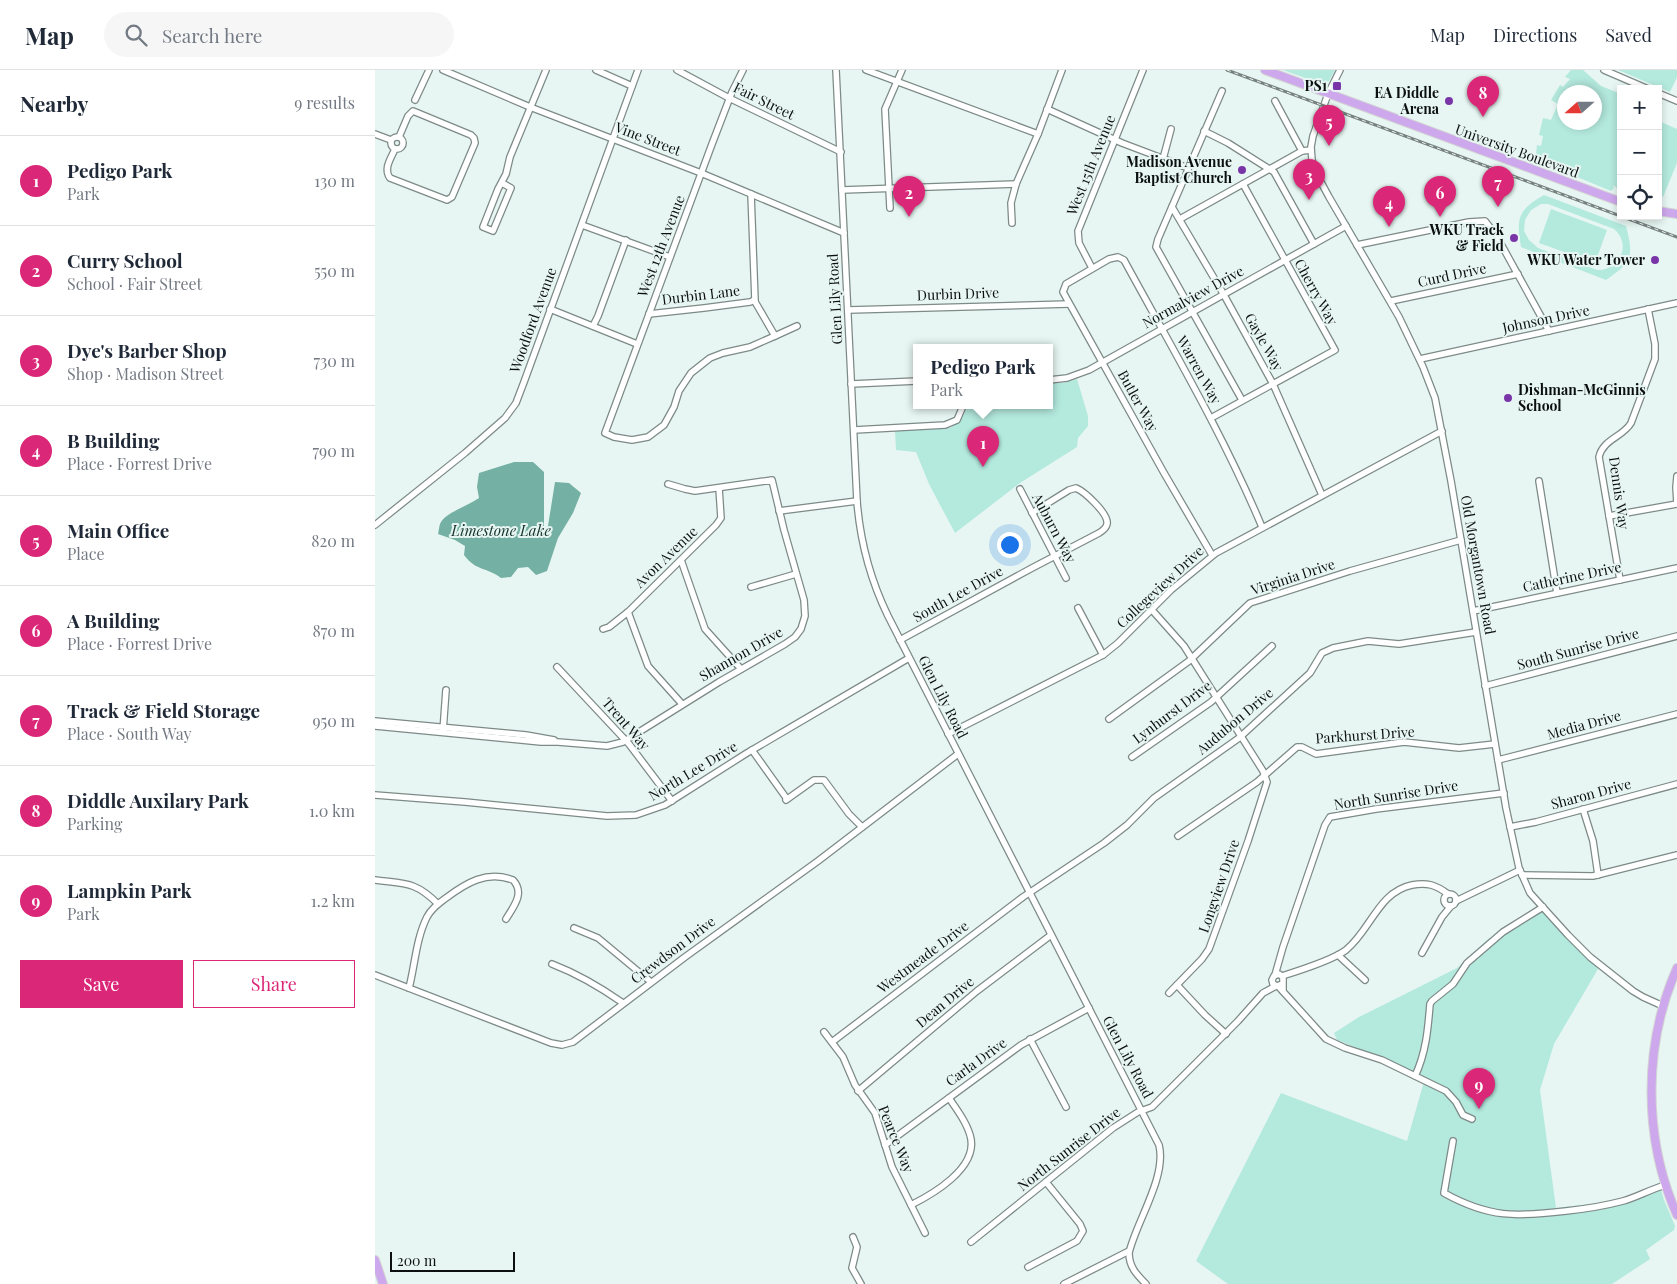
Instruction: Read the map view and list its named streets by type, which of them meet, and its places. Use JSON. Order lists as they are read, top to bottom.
{
  "streets": {
    "main road": ["University Boulevard"],
    "street": [
      "Fair Street",
      "Vine Street",
      "West 15th Avenue",
      "West 12th Avenue",
      "Curd Drive",
      "Cherry Way",
      "Durbin Drive",
      "Durbin Lane",
      "Normalview Drive",
      "Glen Lily Road",
      "Johnson Drive",
      "Woodford Avenue",
      "Gayle Way",
      "Warren Way",
      "Butler Way",
      "Dennis Way",
      "Auburn Way",
      "Avon Avenue",
      "Old Morgantown Road",
      "Virginia Drive",
      "Catherine Drive",
      "Collegeview Drive",
      "South Lee Drive",
      "South Sunrise Drive",
      "Shannon Drive",
      "Lynhurst Drive",
      "Audubon Drive",
      "Trent Way",
      "Media Drive",
      "Parkhurst Drive",
      "North Lee Drive",
      "Sharon Drive",
      "North Sunrise Drive",
      "Longview Drive",
      "Crewdson Drive",
      "Westmeade Drive",
      "Dean Drive",
      "Carla Drive",
      "Pearce Way"
    ]
  },
  "crossings": [
    ["Fair Street", "West 12th Avenue"],
    ["Fair Street", "Glen Lily Road"],
    ["Vine Street", "West 12th Avenue"],
    ["Vine Street", "Glen Lily Road"],
    ["Vine Street", "Woodford Avenue"],
    ["University Boulevard", "Old Morgantown Road"],
    ["West 15th Avenue", "Warren Way"],
    ["West 15th Avenue", "Butler Way"],
    ["West 12th Avenue", "Durbin Lane"],
    ["Curd Drive", "Old Morgantown Road"],
    ["Cherry Way", "Normalview Drive"],
    ["Cherry Way", "Gayle Way"],
    ["Durbin Drive", "Glen Lily Road"],
    ["Durbin Drive", "Butler Way"],
    ["Normalview Drive", "Gayle Way"],
    ["Normalview Drive", "Warren Way"],
    ["Normalview Drive", "Butler Way"],
    ["Normalview Drive", "Old Morgantown Road"],
    ["Glen Lily Road", "Collegeview Drive"],
    ["Glen Lily Road", "South Lee Drive"],
    ["Glen Lily Road", "Audubon Drive"],
    ["Glen Lily Road", "North Lee Drive"],
    ["Glen Lily Road", "North Sunrise Drive"],
    ["Glen Lily Road", "Crewdson Drive"],
    ["Glen Lily Road", "Westmeade Drive"],
    ["Glen Lily Road", "Dean Drive"],
    ["Glen Lily Road", "Carla Drive"],
    ["Johnson Drive", "Dennis Way"],
    ["Johnson Drive", "Old Morgantown Road"],
    ["Gayle Way", "Collegeview Drive"],
    ["Warren Way", "Butler Way"],
    ["Warren Way", "Collegeview Drive"],
    ["Butler Way", "Collegeview Drive"],
    ["Dennis Way", "Catherine Drive"],
    ["Auburn Way", "South Lee Drive"],
    ["Avon Avenue", "Shannon Drive"],
    ["Old Morgantown Road", "Virginia Drive"],
    ["Old Morgantown Road", "Catherine Drive"],
    ["Old Morgantown Road", "Collegeview Drive"],
    ["Old Morgantown Road", "South Sunrise Drive"],
    ["Old Morgantown Road", "Audubon Drive"],
    ["Old Morgantown Road", "Media Drive"],
    ["Old Morgantown Road", "Parkhurst Drive"],
    ["Old Morgantown Road", "Sharon Drive"],
    ["Old Morgantown Road", "North Sunrise Drive"],
    ["Shannon Drive", "Trent Way"],
    ["Audubon Drive", "Westmeade Drive"],
    ["Trent Way", "North Lee Drive"],
    ["Parkhurst Drive", "Longview Drive"],
    ["Westmeade Drive", "Pearce Way"],
    ["Dean Drive", "Pearce Way"],
    ["Carla Drive", "Pearce Way"]
  ],
  "water": ["Limestone Lake"],
  "places": {
    "transit": ["PS1"],
    "other": [
      "EA Diddle Arena",
      "Madison Avenue Baptist Church",
      "WKU Track & Field",
      "WKU Water Tower",
      "Dishman-McGinnis School"
    ]
  },
  "scale_bar": "200 m",
  "north": "left",
  "page": {
    "header": "Map",
    "search": "Search here",
    "nav": ["Map", "Directions", "Saved"],
    "heading": ["Nearby", "9 results"],
    "pins": [
      "8",
      "5",
      "3",
      "7",
      "2",
      "6",
      "4",
      "1",
      "9"
    ],
    "map_buttons": ["+", "−"],
    "list": [
      {
        "mark": "1",
        "name": "Pedigo Park",
        "note": "Park",
        "value": "130 m"
      },
      {
        "mark": "2",
        "name": "Curry School",
        "note": "School · Fair Street",
        "value": "550 m"
      },
      {
        "mark": "3",
        "name": "Dye's Barber Shop",
        "note": "Shop · Madison Street",
        "value": "730 m"
      },
      {
        "mark": "4",
        "name": "B Building",
        "note": "Place · Forrest Drive",
        "value": "790 m"
      },
      {
        "mark": "5",
        "name": "Main Office",
        "note": "Place",
        "value": "820 m"
      },
      {
        "mark": "6",
        "name": "A Building",
        "note": "Place · Forrest Drive",
        "value": "870 m"
      },
      {
        "mark": "7",
        "name": "Track & Field Storage",
        "note": "Place · South Way",
        "value": "950 m"
      },
      {
        "mark": "8",
        "name": "Diddle Auxilary Park",
        "note": "Parking",
        "value": "1.0 km"
      },
      {
        "mark": "9",
        "name": "Lampkin Park",
        "note": "Park",
        "value": "1.2 km"
      }
    ],
    "popup": ["Pedigo Park", "Park"],
    "buttons": ["Save", "Share"],
    "scale": "200 m"
  }
}
